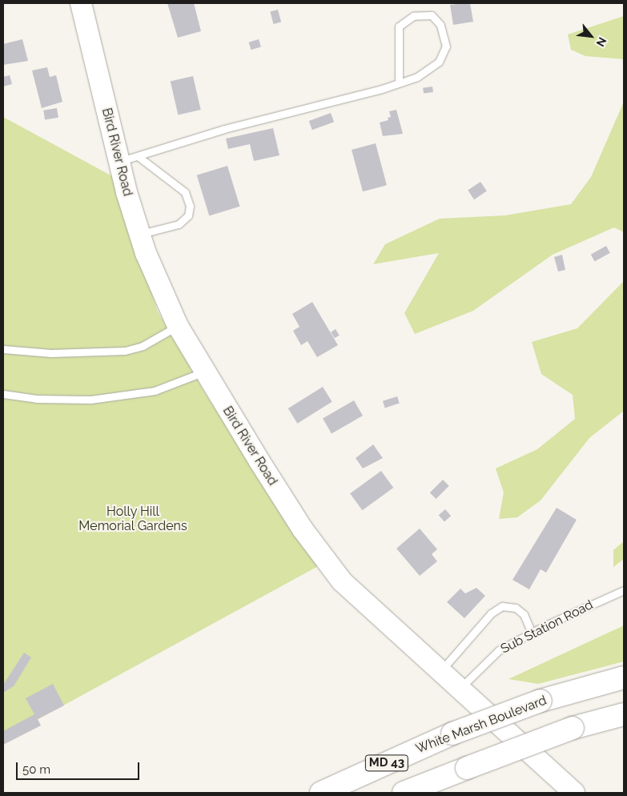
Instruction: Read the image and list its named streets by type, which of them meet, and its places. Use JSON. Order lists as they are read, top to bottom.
{
  "streets": {
    "main road": ["White Marsh Boulevard", "MD 43"],
    "street": ["Bird River Road"],
    "lane": ["Sub Station Road"]
  },
  "crossings": [
    ["Bird River Road", "Sub Station Road"]
  ],
  "parks": ["Holly Hill Memorial Gardens"],
  "scale_bar": "50 m",
  "north": "bottom right"
}
